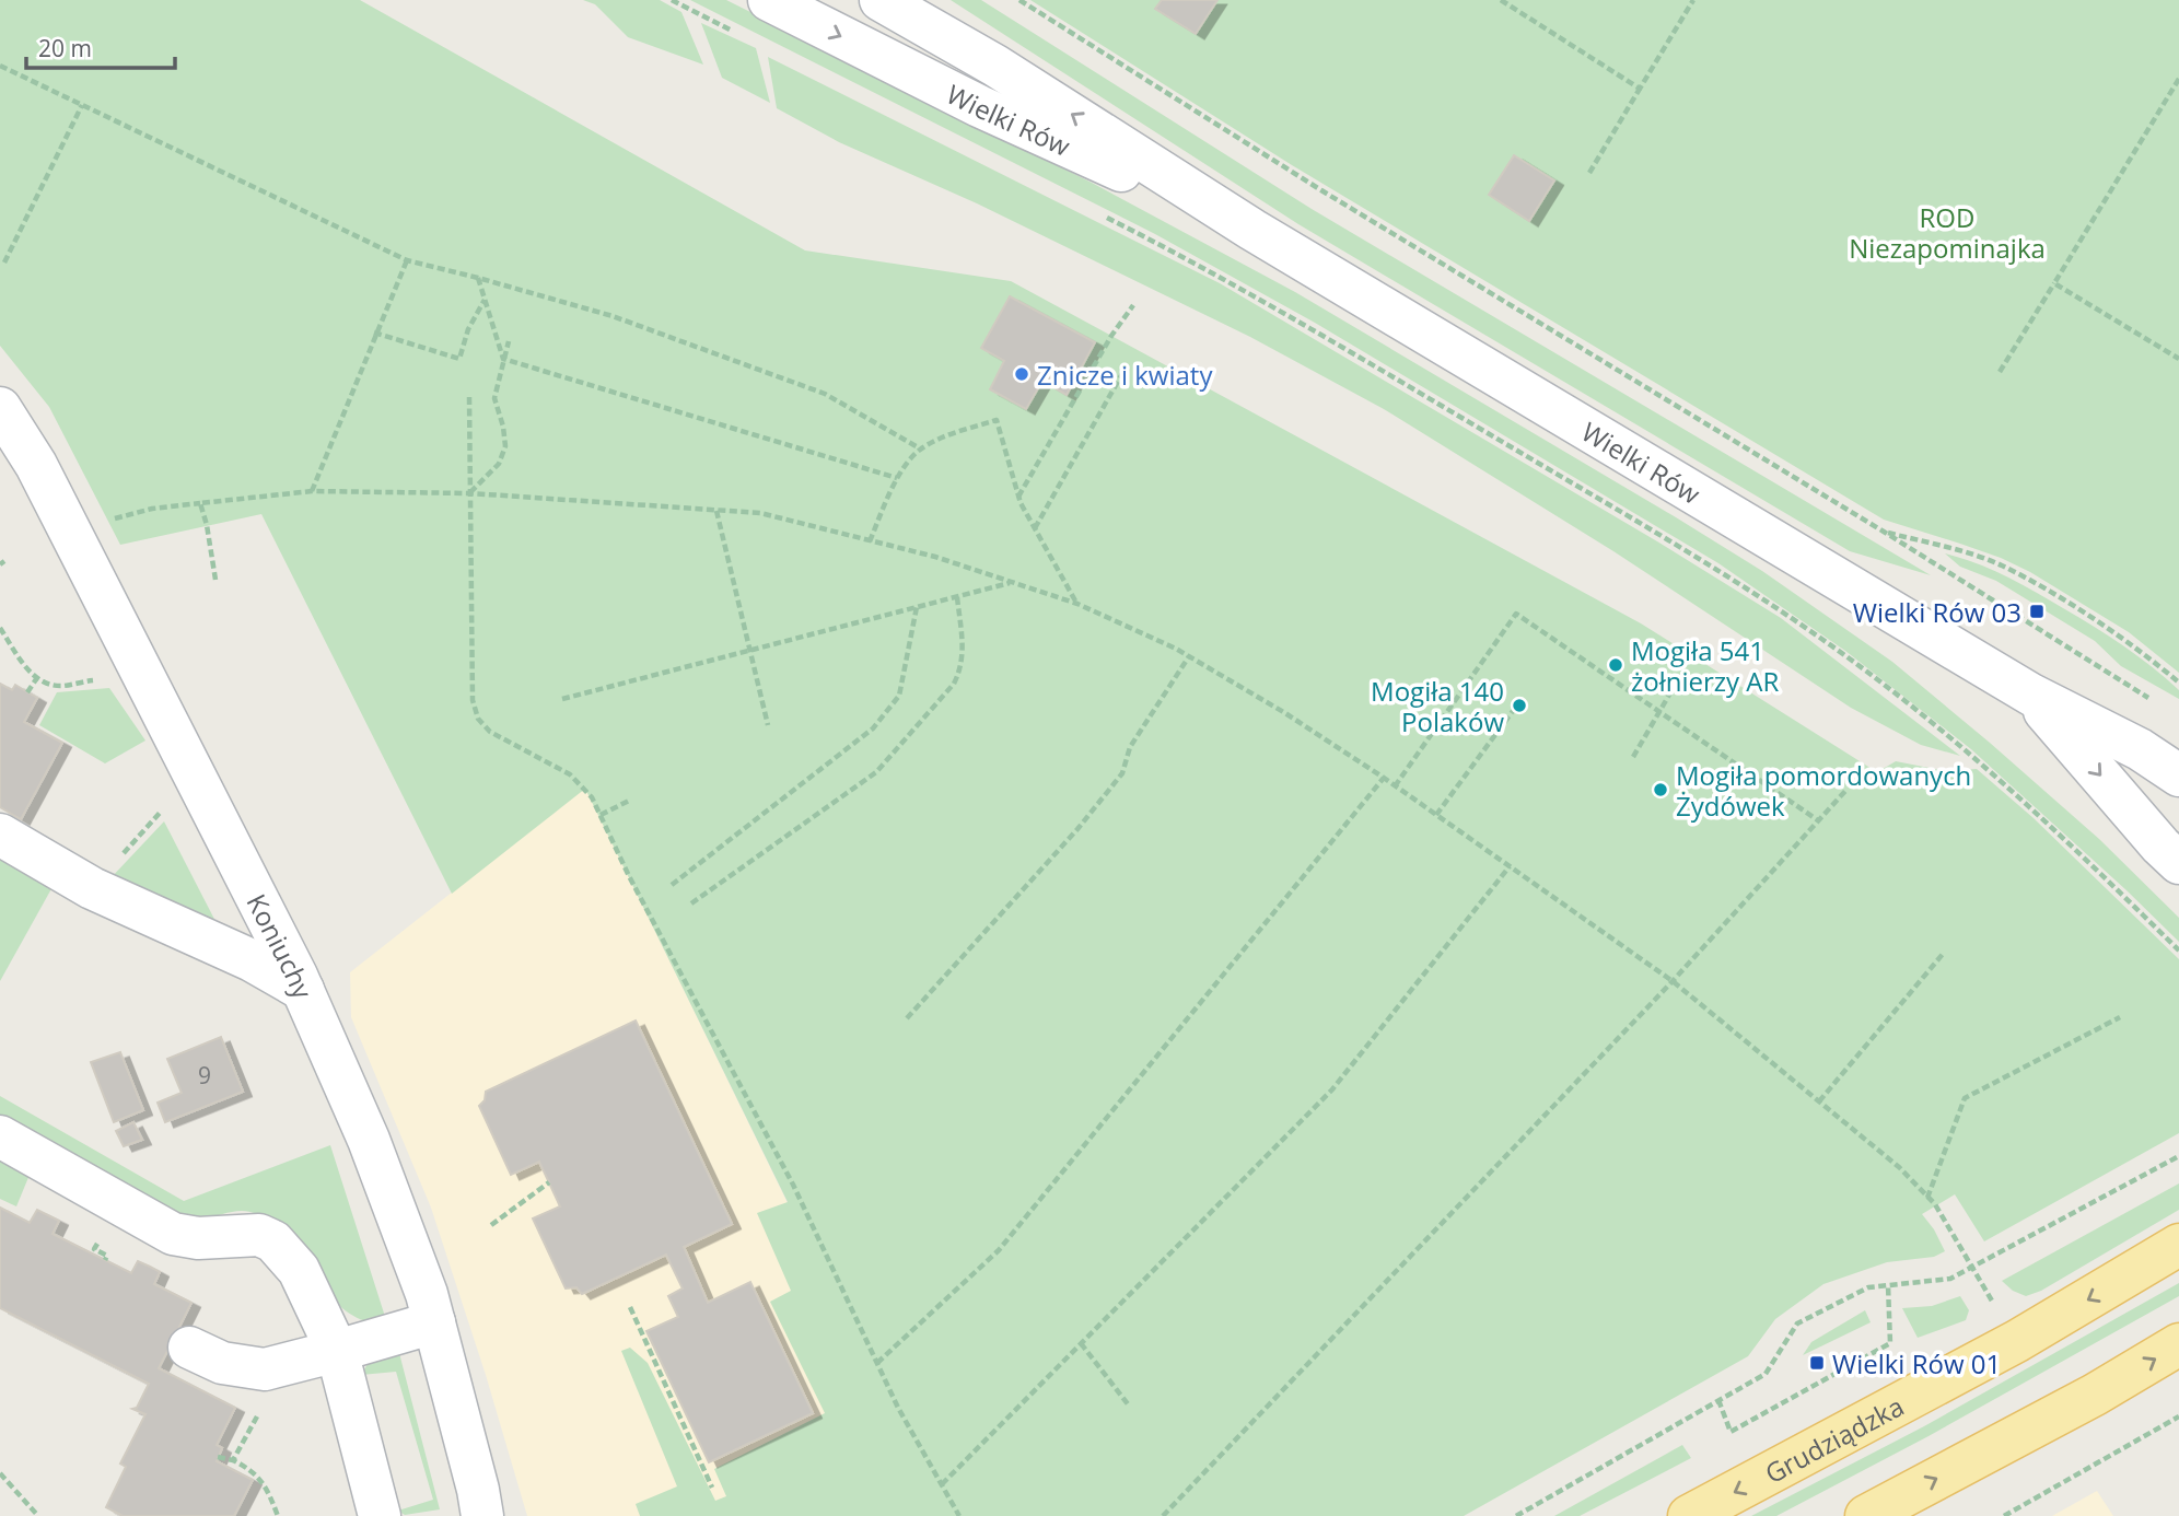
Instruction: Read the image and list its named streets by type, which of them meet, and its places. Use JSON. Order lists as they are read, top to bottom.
{
  "streets": {
    "main road": ["Grudziądzka"],
    "street": ["Wielki Rów", "Koniuchy"]
  },
  "parks": ["ROD Niezapominajka"],
  "places": {
    "other": [
      "Znicze i kwiaty",
      "Mogiła 541 żołnierzy AR",
      "Mogiła 140 Polaków",
      "Mogiła pomordowanych Żydówek"
    ],
    "transit": ["Wielki Rów 03", "Wielki Rów 01"]
  },
  "house_numbers": ["9"],
  "scale_bar": "20 m"
}
